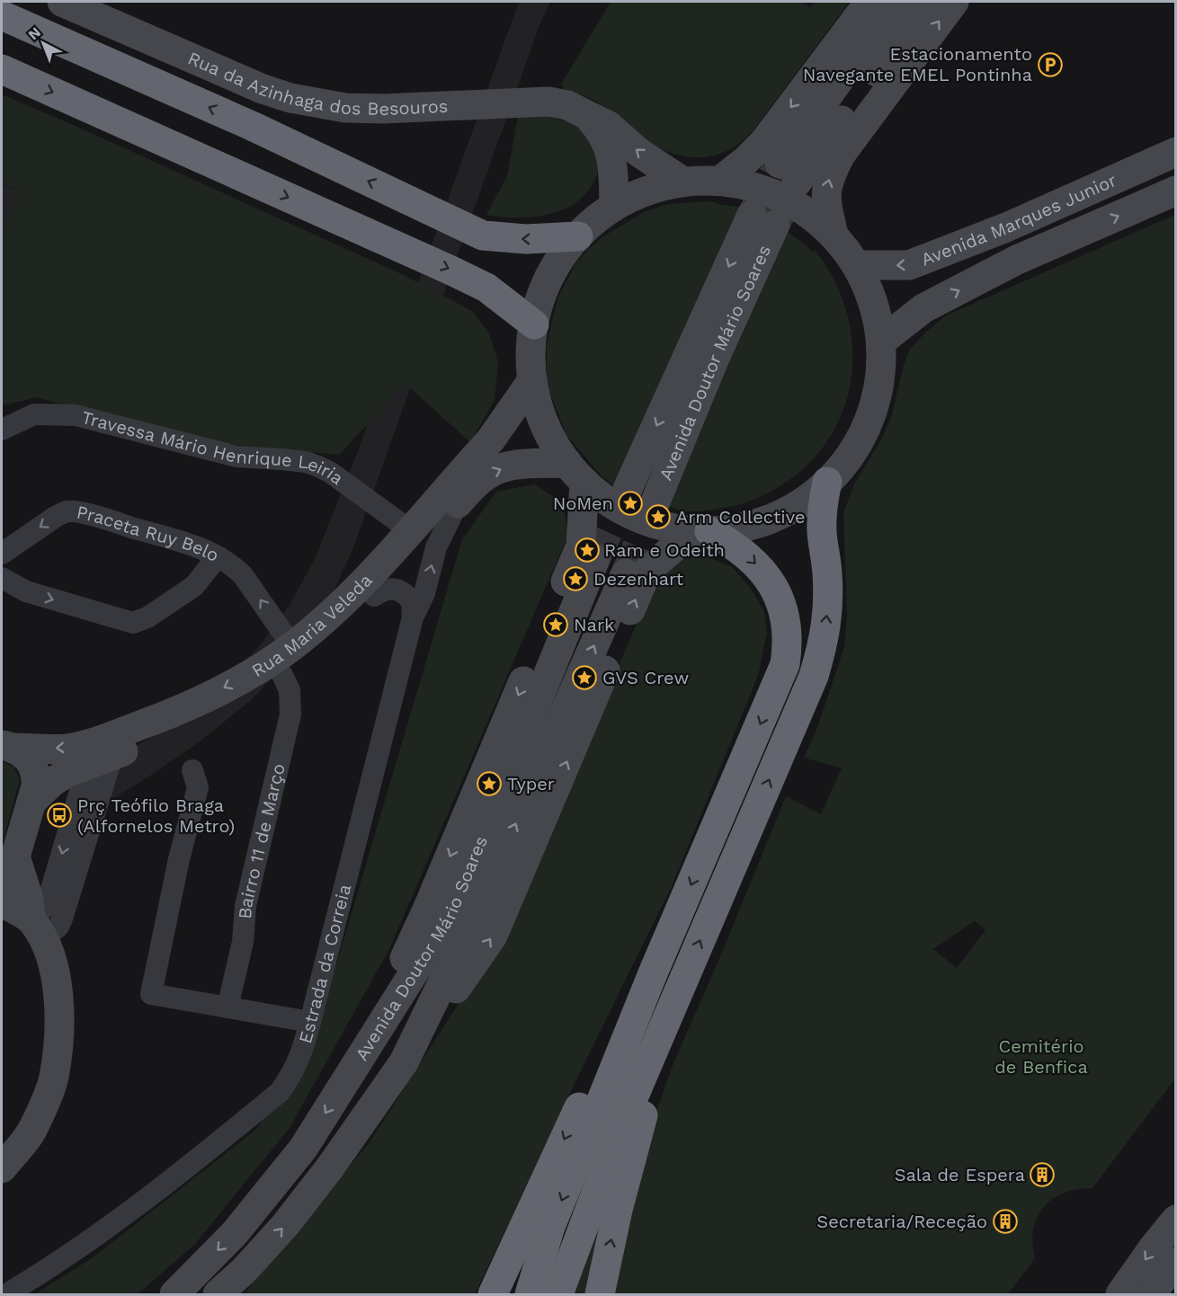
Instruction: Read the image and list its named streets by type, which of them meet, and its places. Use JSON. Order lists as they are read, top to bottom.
{
  "streets": {
    "main road": [
      "Rua da Azinhaga dos Besouros",
      "Avenida Marques Junior",
      "Avenida Doutor Mário Soares",
      "Rua Maria Veleda"
    ],
    "street": [
      "Travessa Mário Henrique Leiria",
      "Praceta Ruy Belo",
      "Bairro 11 de Março",
      "Estrada da Correia"
    ]
  },
  "crossings": [
    ["Travessa Mário Henrique Leiria", "Rua Maria Veleda"],
    ["Rua Maria Veleda", "Bairro 11 de Março"],
    ["Rua Maria Veleda", "Estrada da Correia"]
  ],
  "parks": ["Cemitério de Benfica"],
  "places": {
    "parking": ["Estacionamento Navegante EMEL Pontinha"],
    "place": [
      "NoMen",
      "Arm Collective",
      "Ram e Odeith",
      "Dezenhart",
      "Nark",
      "GVS Crew",
      "Typer"
    ],
    "bus stop": ["Prç Teófilo Braga (Alfornelos Metro)"],
    "building": ["Sala de Espera", "Secretaria/Receção"]
  },
  "north": "top left"
}
